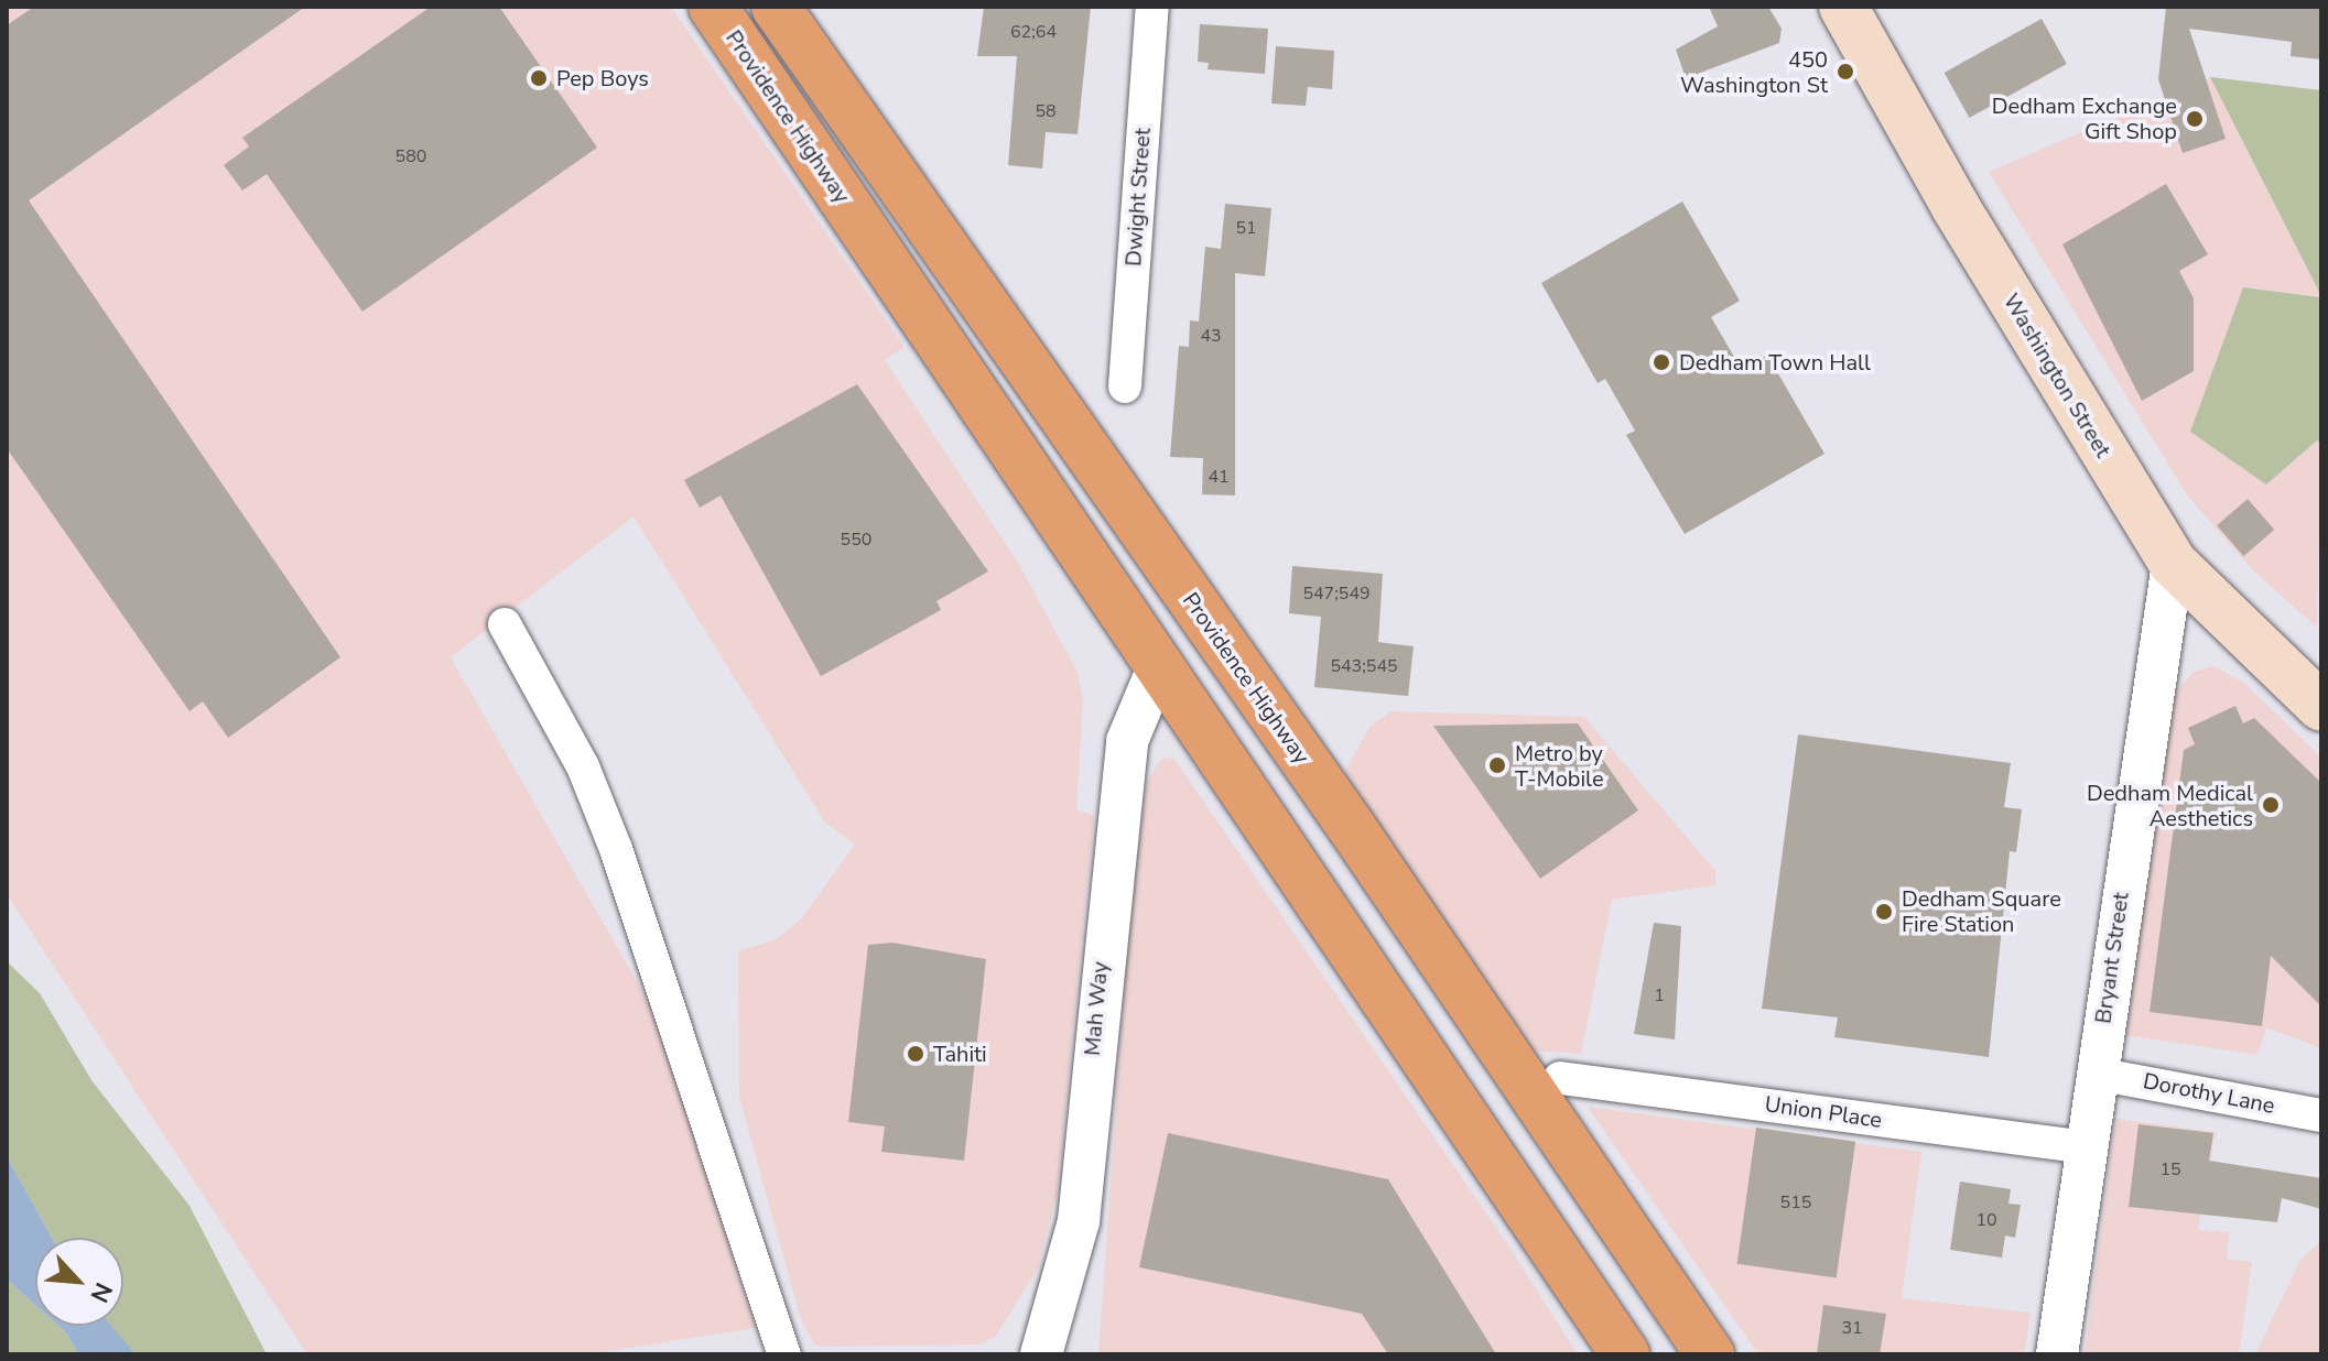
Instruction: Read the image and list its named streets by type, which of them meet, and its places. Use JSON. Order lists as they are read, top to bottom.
{
  "streets": {
    "highway": ["Providence Highway"],
    "main road": ["Washington Street"],
    "street": [
      "Dwight Street",
      "Bryant Street",
      "Mah Way",
      "Dorothy Lane",
      "Union Place"
    ]
  },
  "crossings": [
    ["Providence Highway", "Mah Way"],
    ["Washington Street", "Bryant Street"],
    ["Bryant Street", "Dorothy Lane"],
    ["Bryant Street", "Union Place"]
  ],
  "places": [
    "450 Washington St",
    "Pep Boys",
    "Dedham Exchange Gift Shop",
    "Dedham Town Hall",
    "Metro by T-Mobile",
    "Dedham Medical Aesthetics",
    "Dedham Square Fire Station",
    "Tahiti"
  ],
  "house_numbers": [
    "62;64",
    "58",
    "580",
    "51",
    "43",
    "41",
    "550",
    "547;549",
    "543;545",
    "1",
    "15",
    "515",
    "10",
    "31"
  ],
  "north": "bottom right"
}
